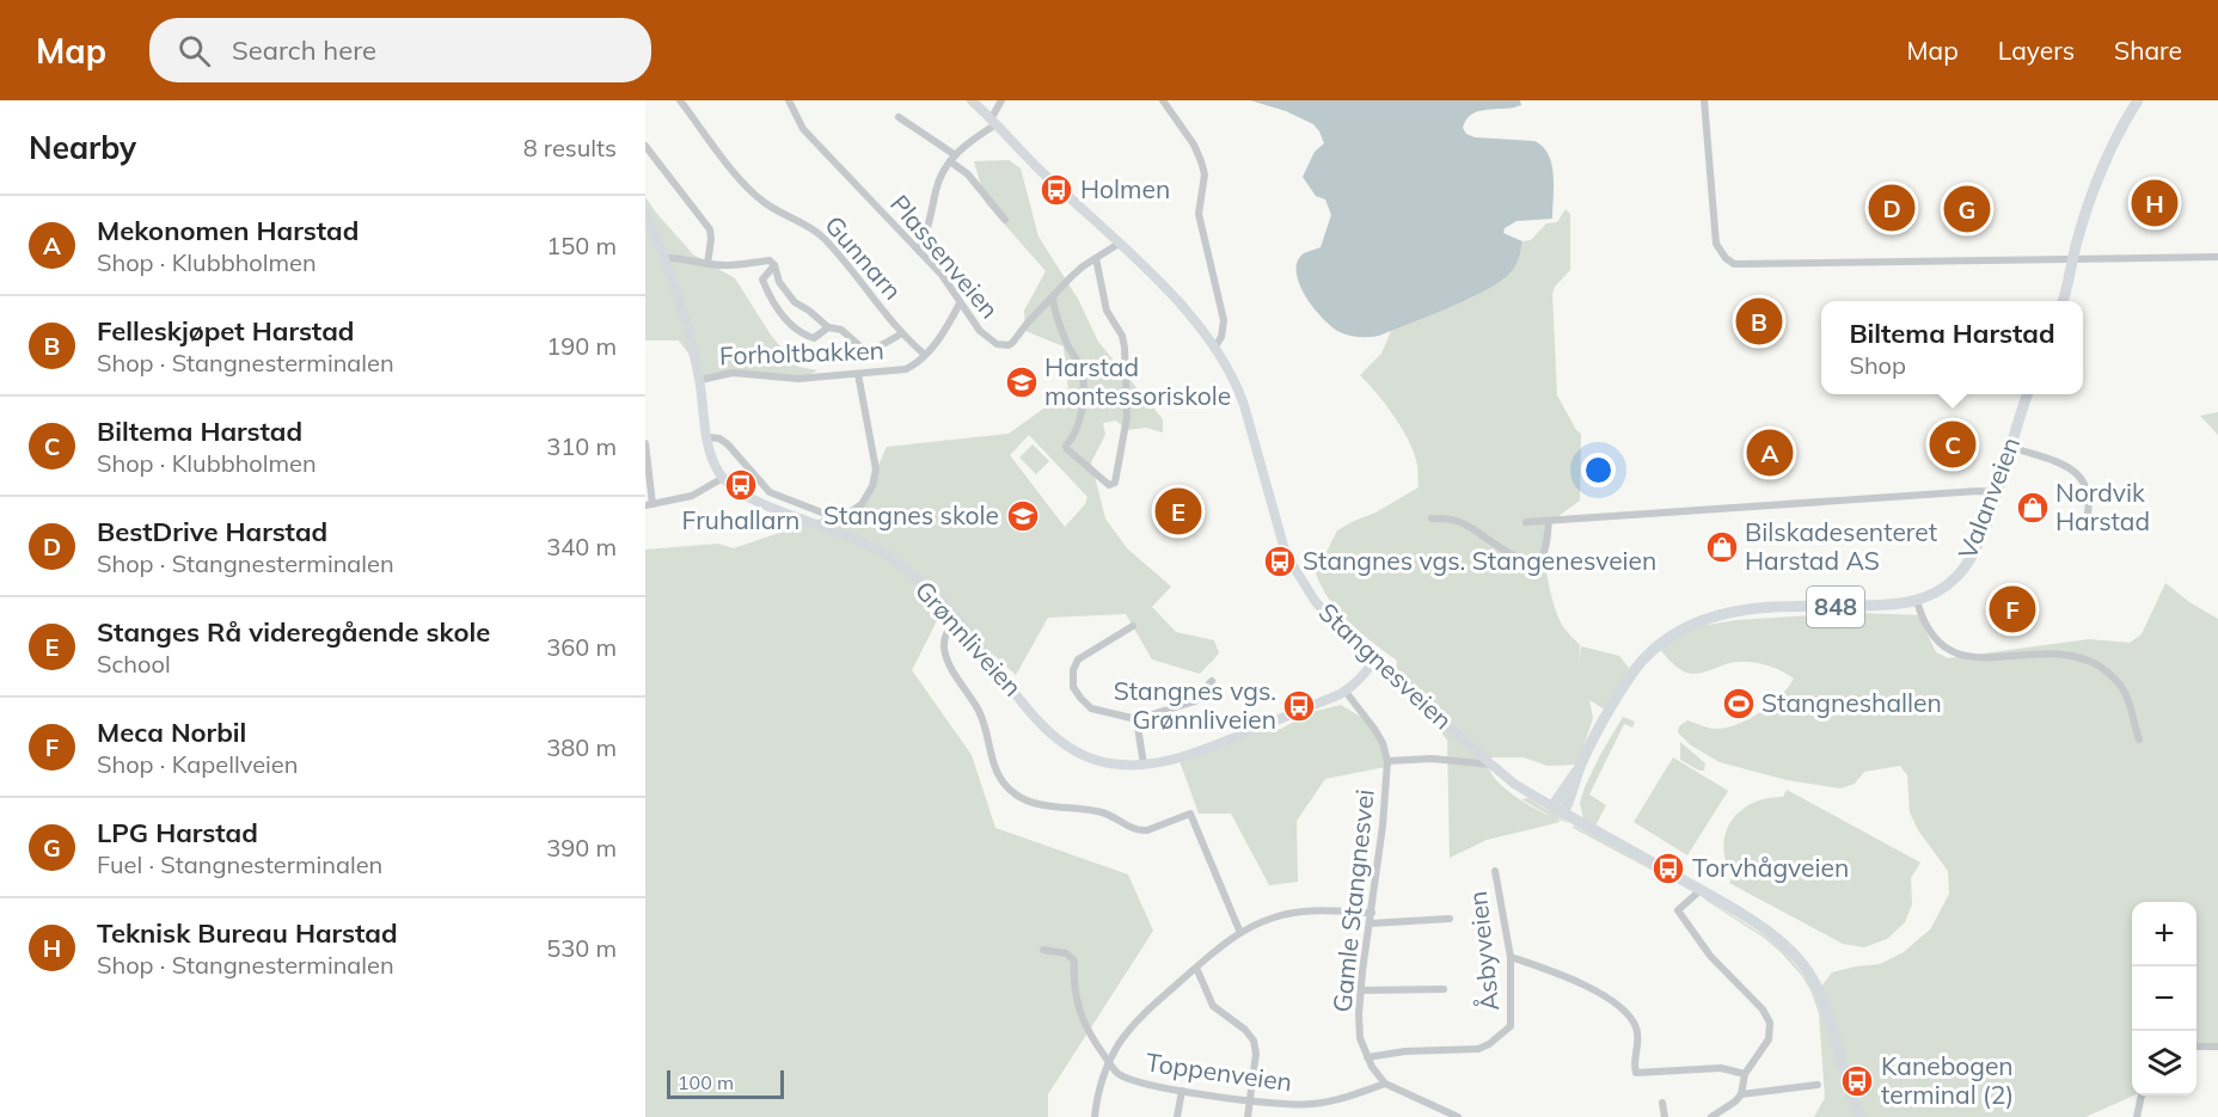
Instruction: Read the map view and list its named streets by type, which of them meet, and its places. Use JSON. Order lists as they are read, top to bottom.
{
  "streets": {
    "main road": ["Valanveien", "848", "Stangnesveien"],
    "street": [
      "Plassenveien",
      "Gunnarn",
      "Forholtbakken",
      "Grønnliveien",
      "Gamle Stangnesvei",
      "Åsbyveien",
      "Toppenveien"
    ]
  },
  "crossings": [
    ["Plassenveien", "Forholtbakken"],
    ["Plassenveien", "Stangnesveien"],
    ["Gunnarn", "Forholtbakken"],
    ["Valanveien", "Stangnesveien"],
    ["Grønnliveien", "Stangnesveien"],
    ["Grønnliveien", "Gamle Stangnesvei"],
    ["Gamle Stangnesvei", "Åsbyveien"],
    ["Gamle Stangnesvei", "Toppenveien"]
  ],
  "places": {
    "bus stop": [
      "Holmen",
      "Fruhallarn",
      "Stangnes vgs. Stangenesveien",
      "Stangnes vgs. Grønnliveien",
      "Torvhågveien",
      "Kanebogen terminal (2)"
    ],
    "school or university": ["Harstad montessoriskole", "Stangnes skole"],
    "shop": ["Nordvik Harstad", "Bilskadesenteret Harstad AS"],
    "sports": ["Stangneshallen"]
  },
  "scale_bar": "100 m",
  "page": {
    "header": "Map",
    "search": "Search here",
    "nav": ["Map", "Layers", "Share"],
    "heading": ["Nearby", "8 results"],
    "pins": [
      "H",
      "D",
      "G",
      "B",
      "C",
      "A",
      "E",
      "F"
    ],
    "list": [
      {
        "mark": "A",
        "name": "Mekonomen Harstad",
        "note": "Shop · Klubbholmen",
        "value": "150 m"
      },
      {
        "mark": "B",
        "name": "Felleskjøpet Harstad",
        "note": "Shop · Stangnesterminalen",
        "value": "190 m"
      },
      {
        "mark": "C",
        "name": "Biltema Harstad",
        "note": "Shop · Klubbholmen",
        "value": "310 m"
      },
      {
        "mark": "D",
        "name": "BestDrive Harstad",
        "note": "Shop · Stangnesterminalen",
        "value": "340 m"
      },
      {
        "mark": "E",
        "name": "Stanges Rå videregående skole",
        "note": "School",
        "value": "360 m"
      },
      {
        "mark": "F",
        "name": "Meca Norbil",
        "note": "Shop · Kapellveien",
        "value": "380 m"
      },
      {
        "mark": "G",
        "name": "LPG Harstad",
        "note": "Fuel · Stangnesterminalen",
        "value": "390 m"
      },
      {
        "mark": "H",
        "name": "Teknisk Bureau Harstad",
        "note": "Shop · Stangnesterminalen",
        "value": "530 m"
      }
    ],
    "popup": ["Biltema Harstad", "Shop"],
    "map_buttons": ["+", "−"],
    "scale": "100 m"
  }
}
